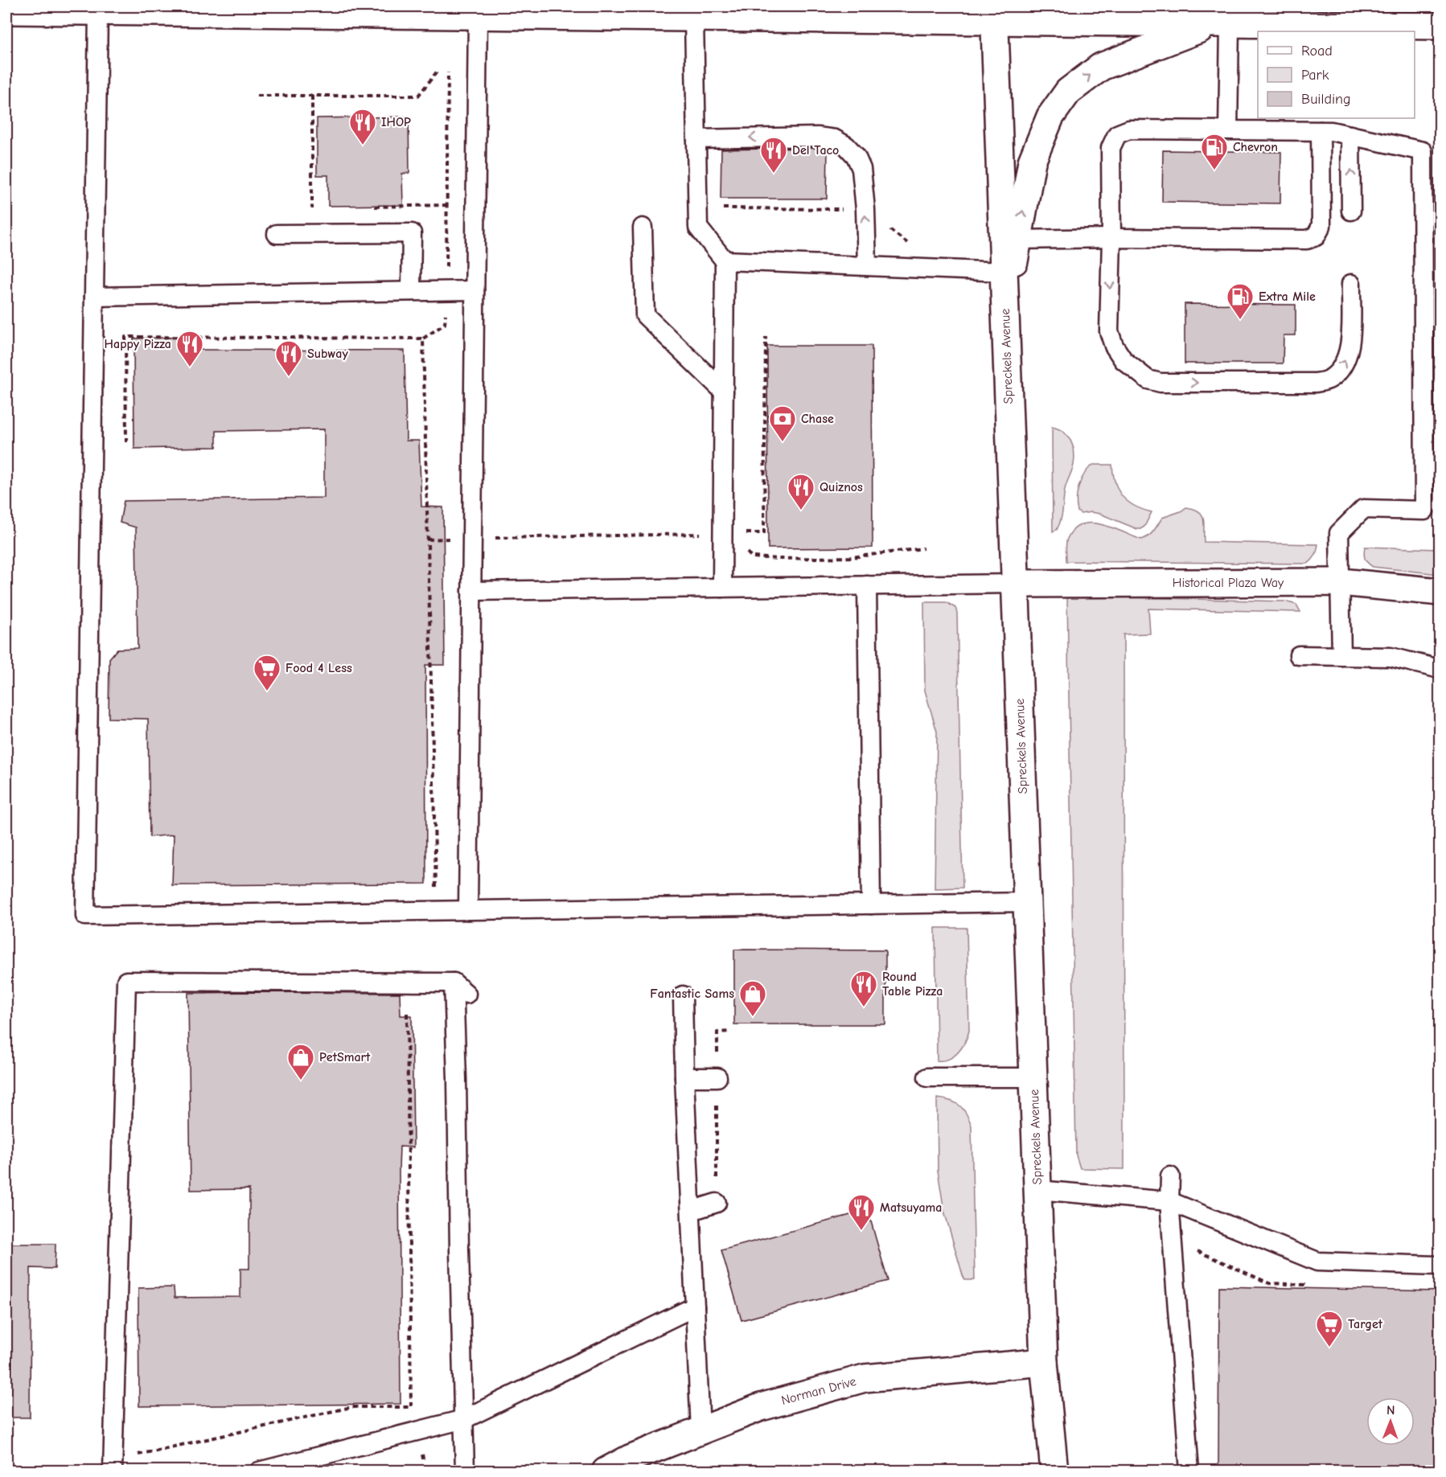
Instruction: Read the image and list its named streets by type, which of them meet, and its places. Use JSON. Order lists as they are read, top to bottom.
{
  "streets": {
    "street": ["Spreckels Avenue", "Historical Plaza Way", "Norman Drive"]
  },
  "crossings": [
    ["Spreckels Avenue", "Historical Plaza Way"],
    ["Spreckels Avenue", "Norman Drive"]
  ],
  "places": {
    "restaurant": [
      "IHOP",
      "Del Taco",
      "Happy Pizza",
      "Subway",
      "Quiznos",
      "Round Table Pizza",
      "Matsuyama"
    ],
    "fuel station": ["Chevron", "Extra Mile"],
    "bank": ["Chase"],
    "supermarket": ["Food 4 Less", "Target"],
    "shop": ["Fantastic Sams", "PetSmart"]
  },
  "legend": ["Road", "Park", "Building"],
  "north": "top"
}
